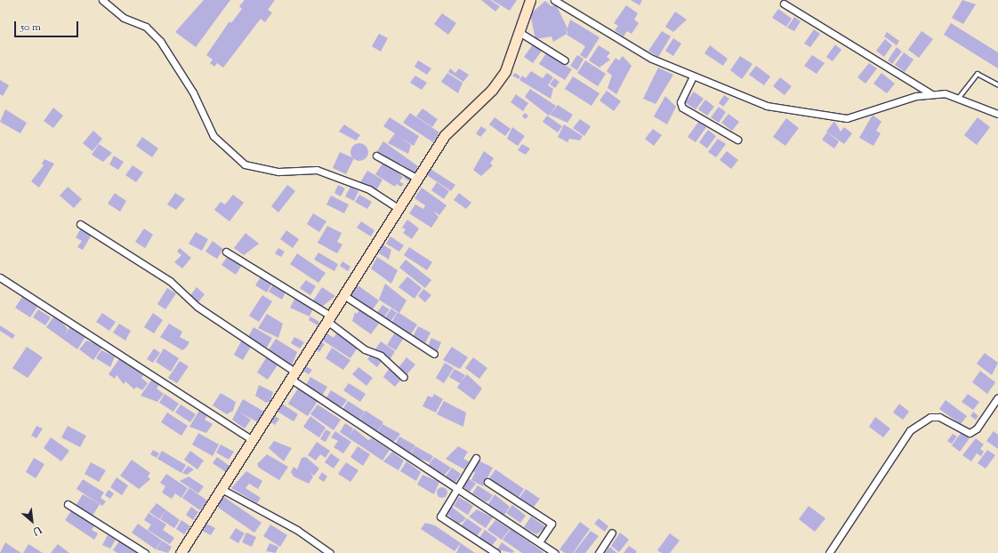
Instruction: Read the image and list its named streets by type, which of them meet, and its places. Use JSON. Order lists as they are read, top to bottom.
{
  "scale_bar": "50 m",
  "north": "bottom right"
}
